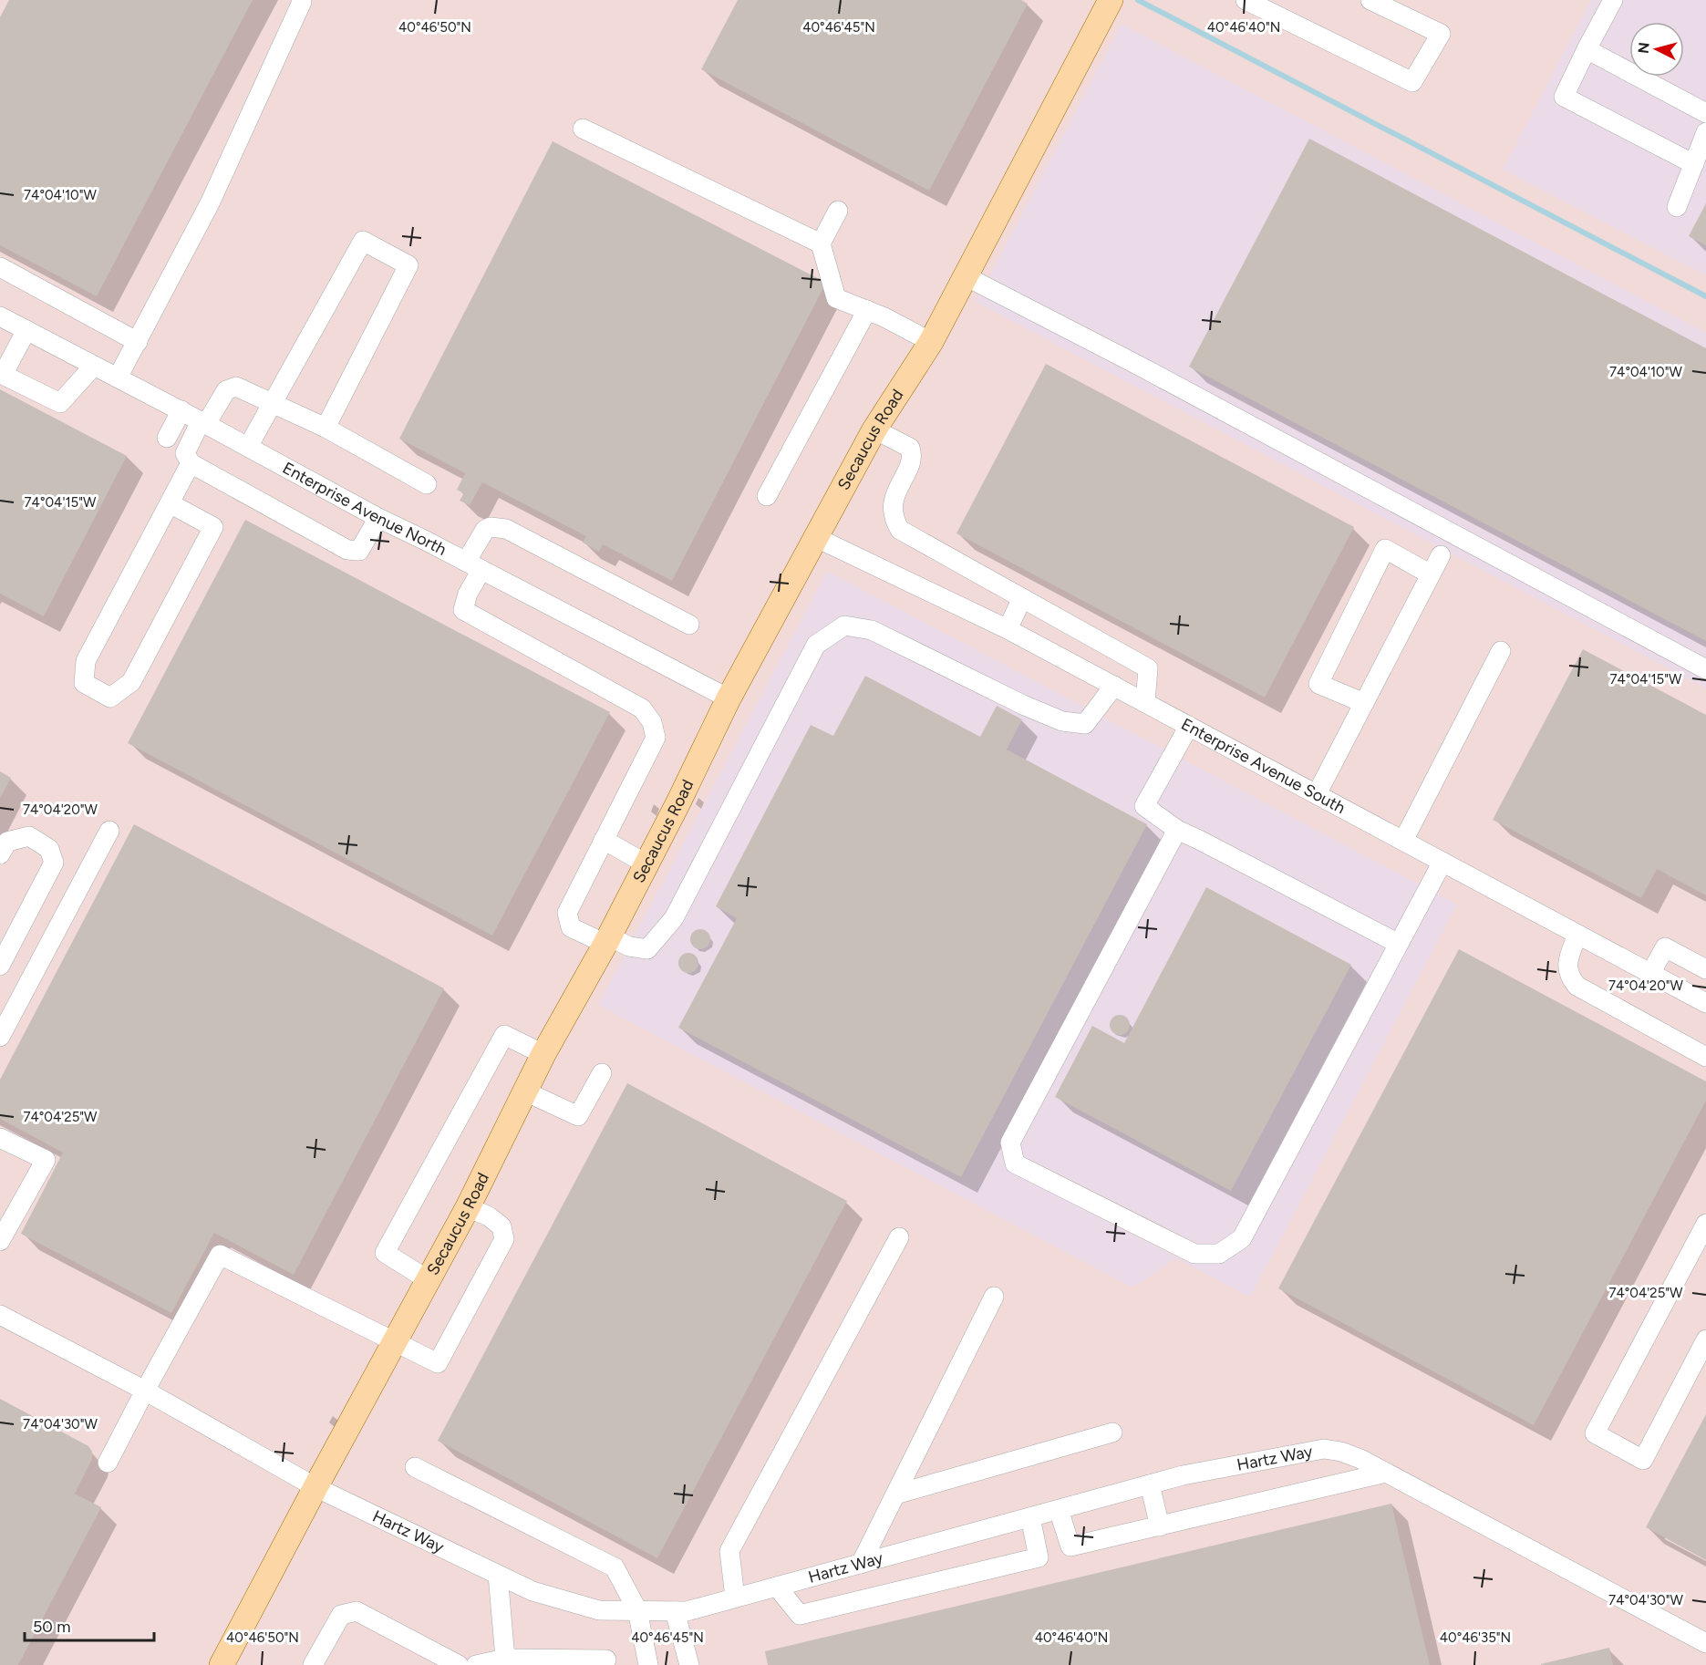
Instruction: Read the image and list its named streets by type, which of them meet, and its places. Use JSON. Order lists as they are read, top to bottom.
{
  "streets": {
    "main road": ["Secaucus Road"],
    "street": ["Enterprise Avenue North", "Enterprise Avenue South", "Hartz Way"]
  },
  "crossings": [
    ["Secaucus Road", "Enterprise Avenue North"],
    ["Secaucus Road", "Enterprise Avenue South"],
    ["Secaucus Road", "Hartz Way"]
  ],
  "scale_bar": "50 m",
  "north": "left",
  "coordinates": [
    "40°46'50\"N",
    "40°46'45\"N",
    "40°46'40\"N",
    "74°04'10\"W",
    "74°04'15\"W",
    "74°04'20\"W",
    "74°04'25\"W",
    "74°04'30\"W",
    "40°46'35\"N"
  ]
}
